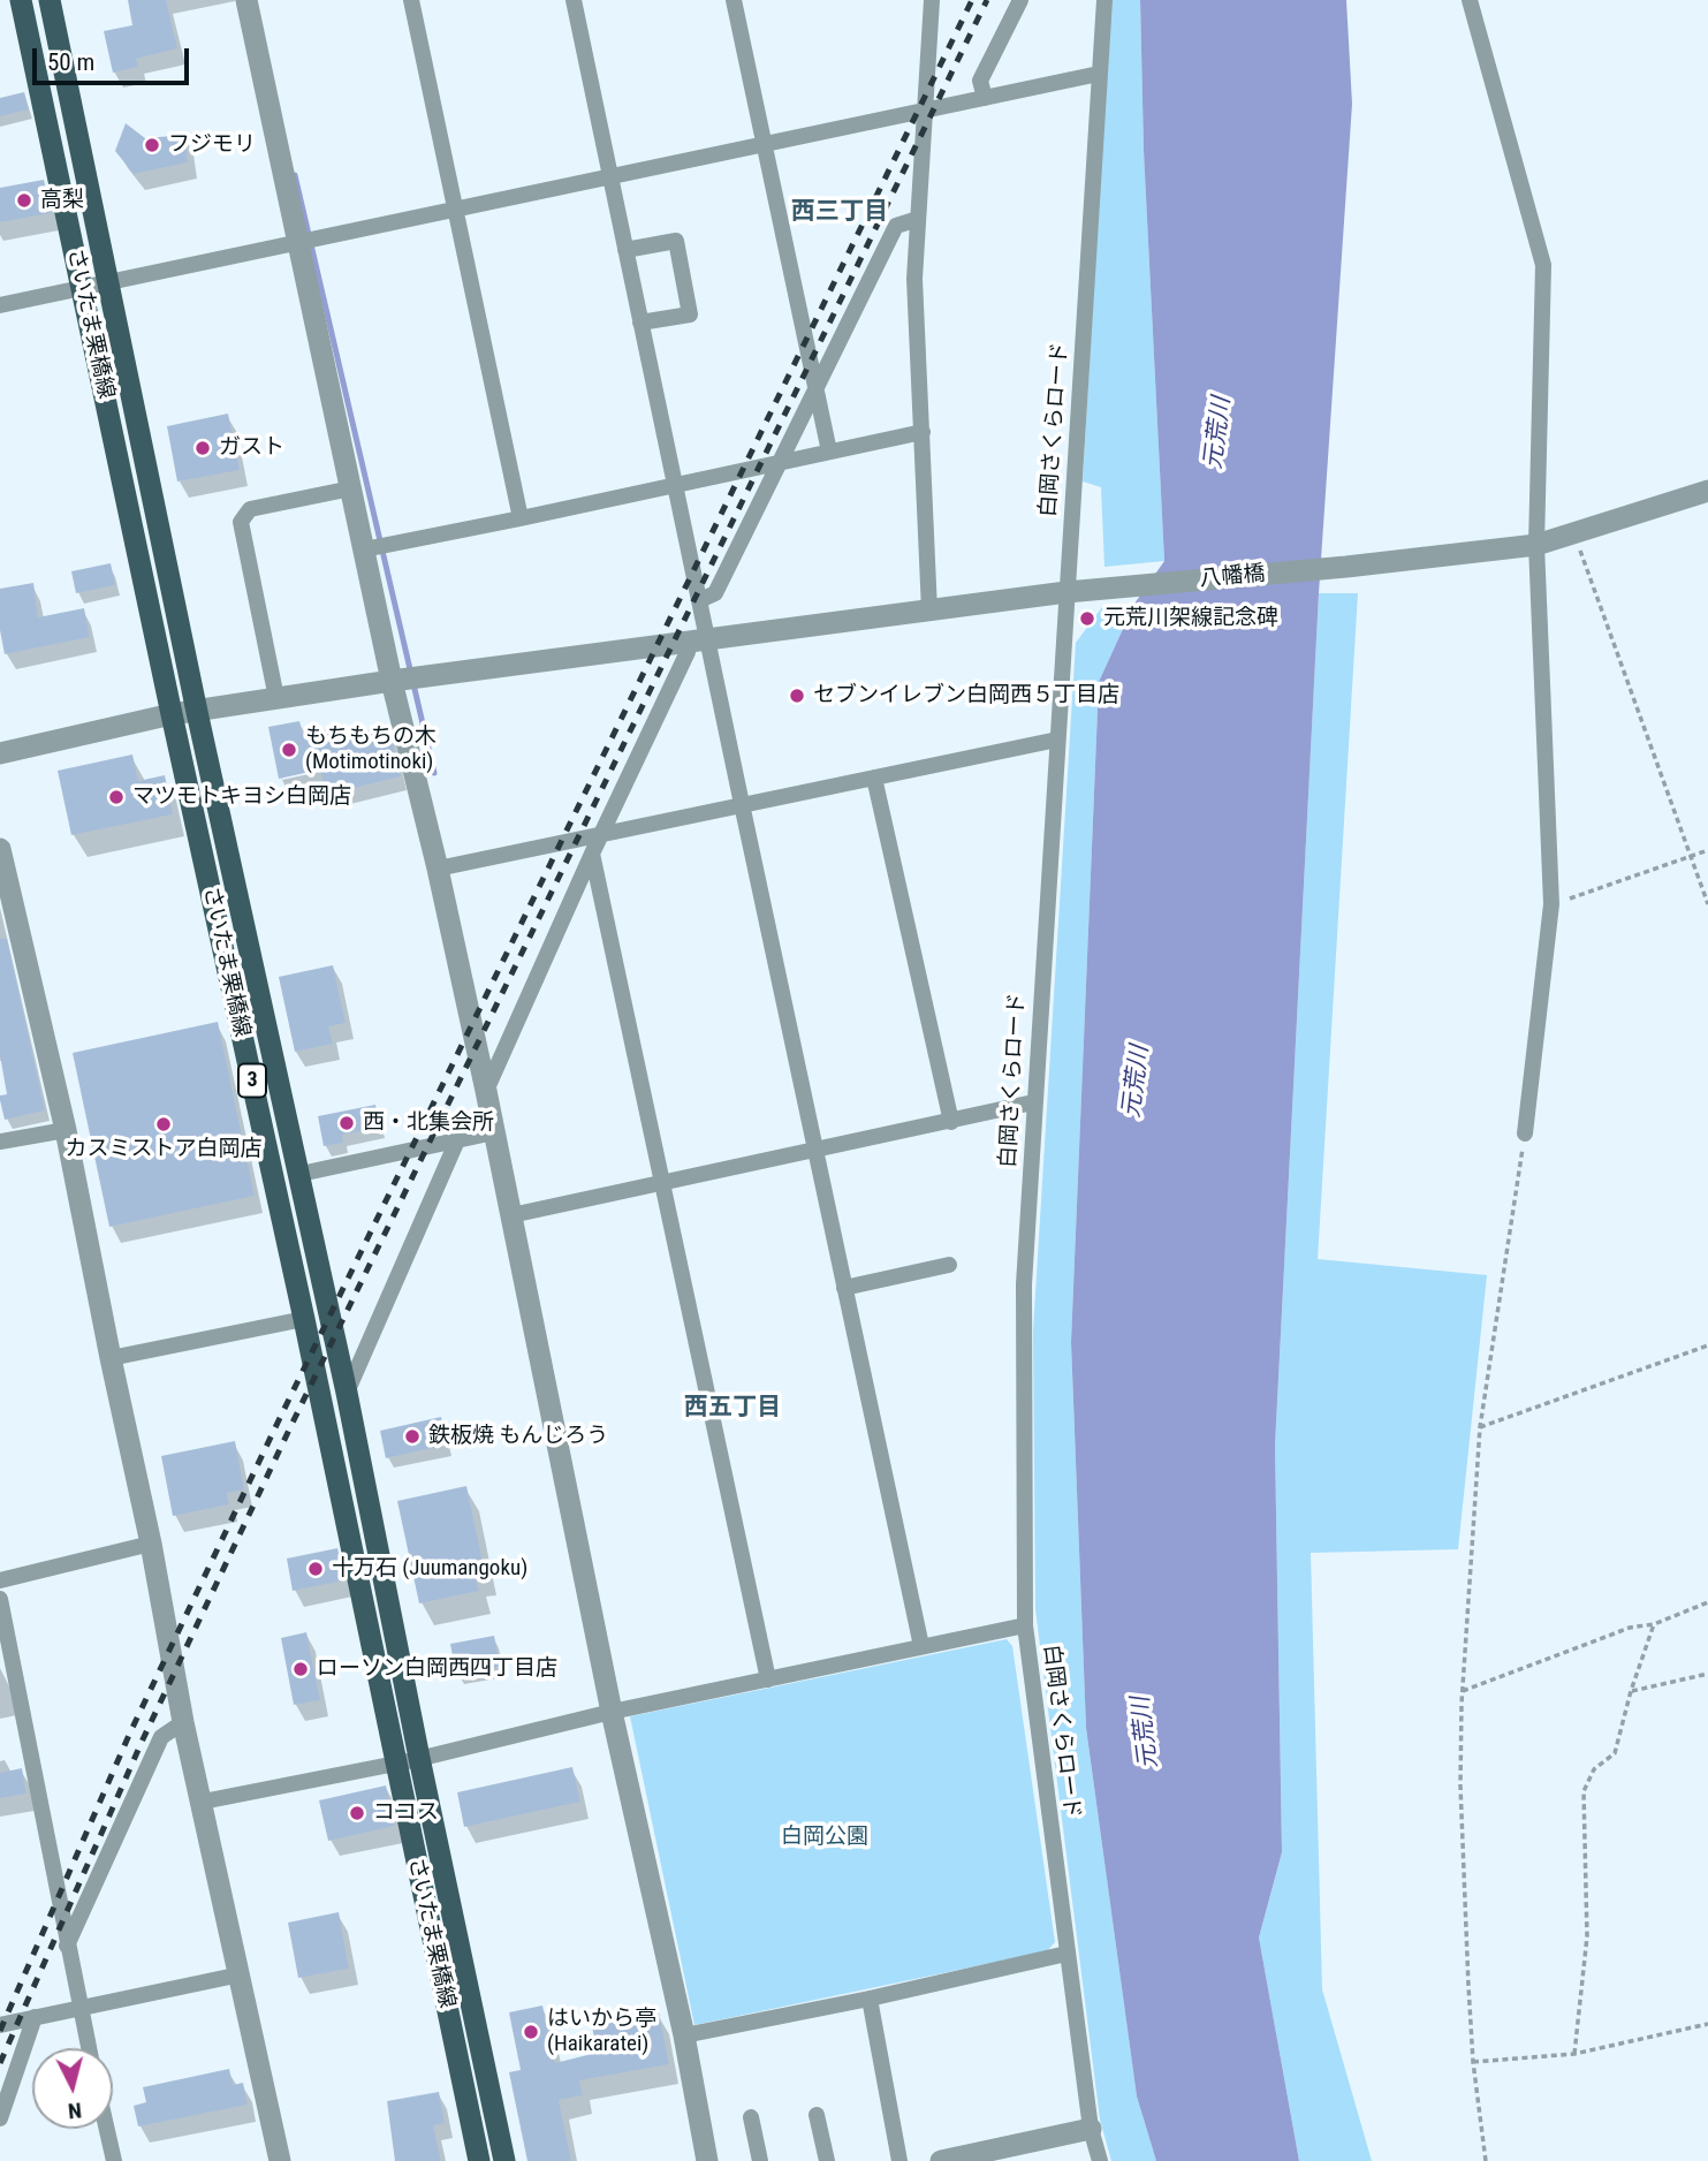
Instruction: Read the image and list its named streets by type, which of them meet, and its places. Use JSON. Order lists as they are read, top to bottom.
{
  "streets": {
    "main road": ["さいたま栗橋線", "3"],
    "street": ["白岡さくらロード", "八幡橋"]
  },
  "crossings": [
    ["さいたま栗橋線", "八幡橋"],
    ["白岡さくらロード", "八幡橋"]
  ],
  "districts": ["西三丁目", "西五丁目"],
  "water": ["元荒川"],
  "parks": ["白岡公園"],
  "places": [
    "フジモリ",
    "高梨",
    "ガスト",
    "元荒川架線記念碑",
    "セブンイレブン白岡西５丁目店",
    "もちもちの木 (Motimotinoki)",
    "マツモトキヨシ白岡店",
    "西・北集会所",
    "カスミストア白岡店",
    "鉄板焼 もんじろう",
    "十万石 (Juumangoku)",
    "ローソン白岡西四丁目店",
    "ココス",
    "はいから亭 (Haikaratei)"
  ],
  "scale_bar": "50 m",
  "north": "bottom"
}
